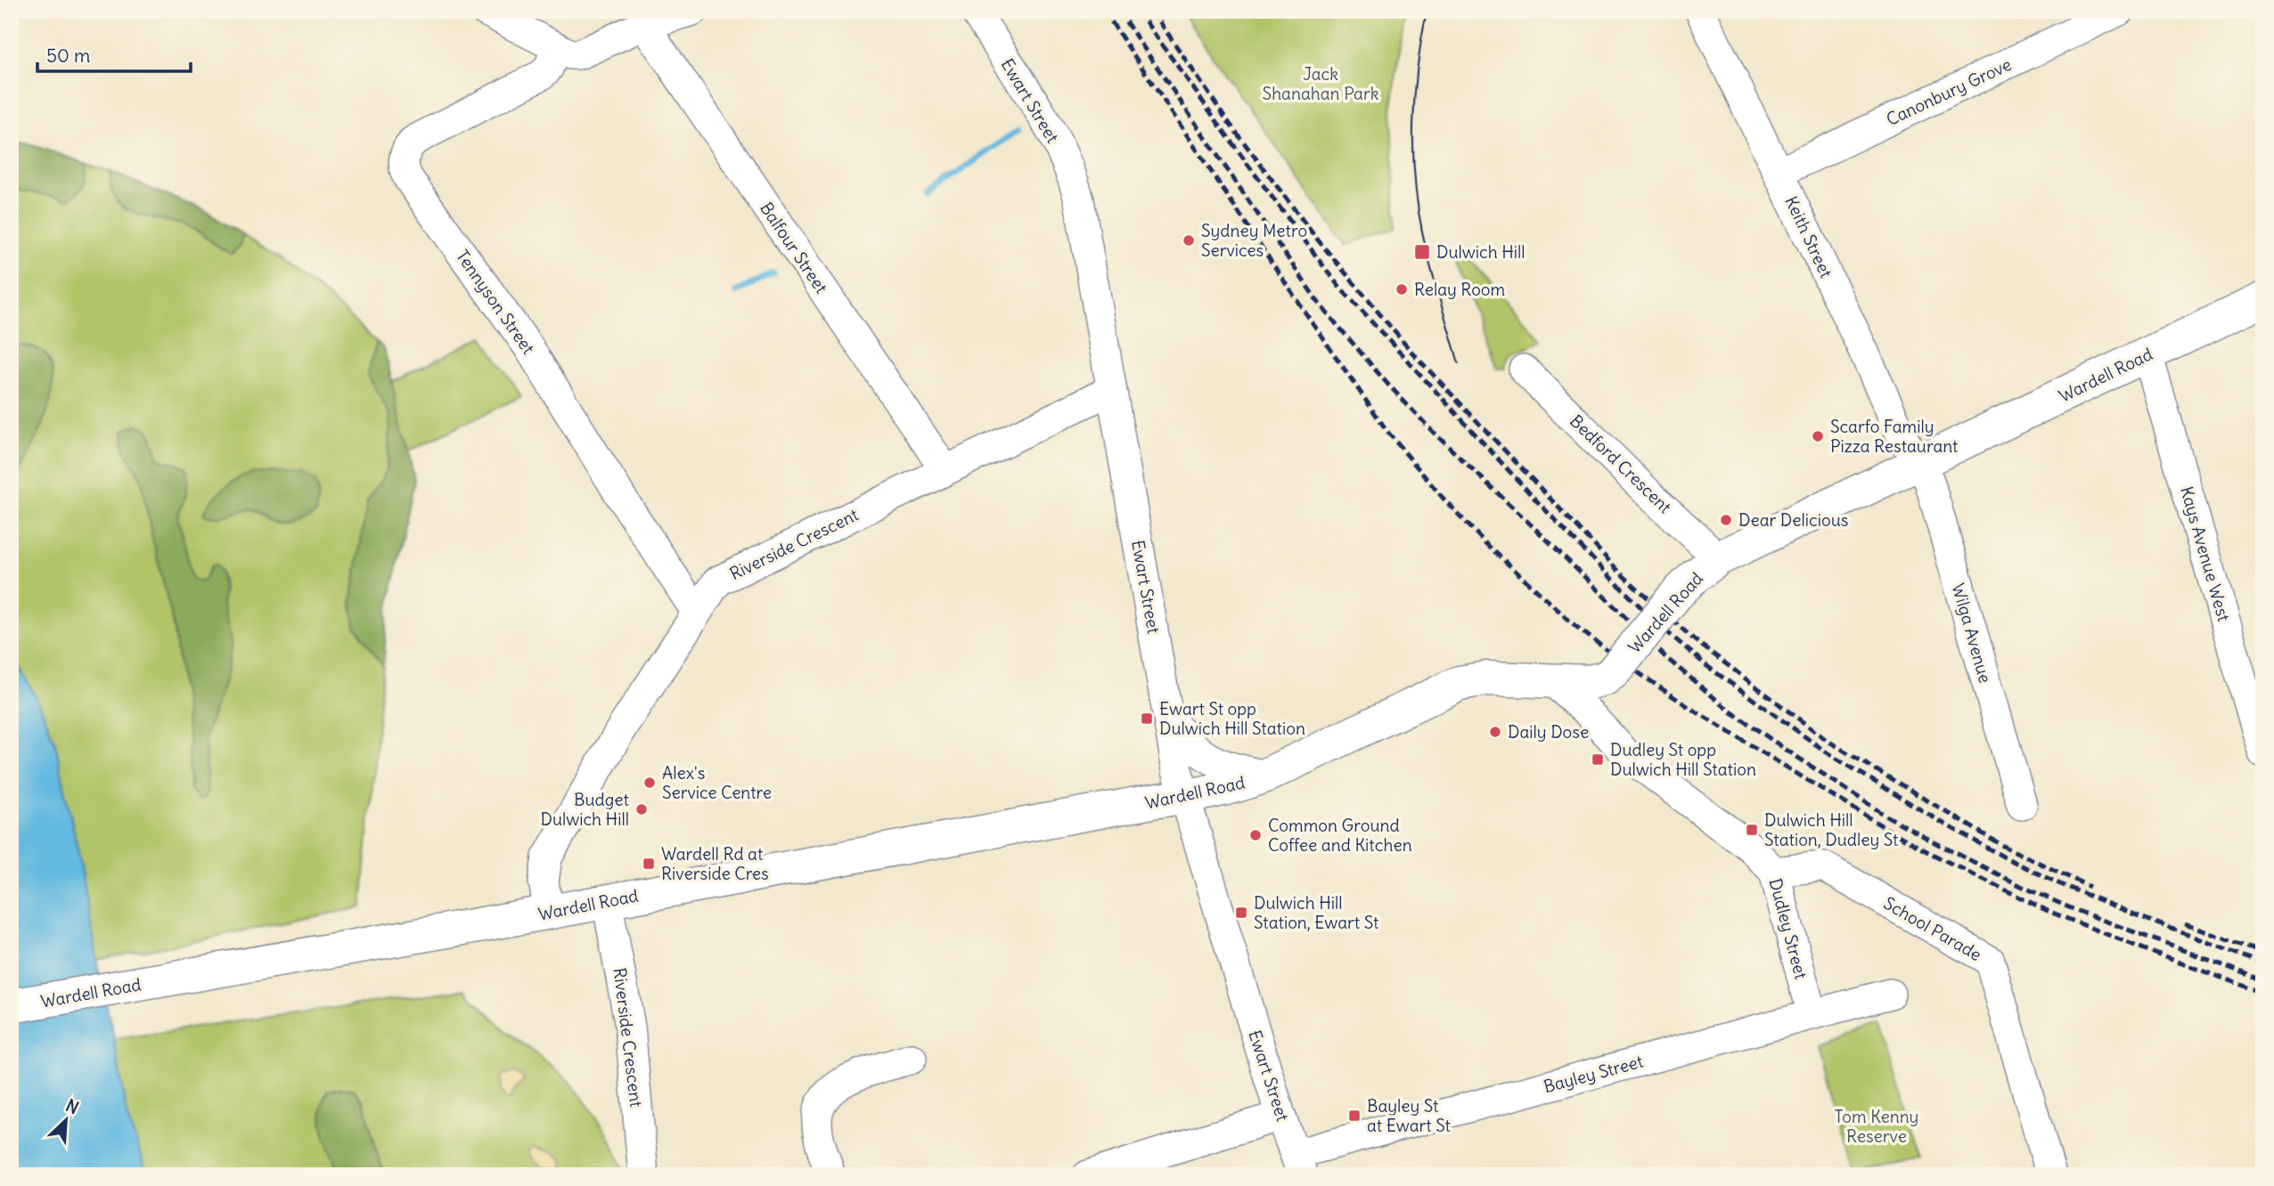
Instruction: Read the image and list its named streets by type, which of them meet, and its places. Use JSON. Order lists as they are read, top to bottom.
{
  "streets": {
    "main road": ["Wardell Road"],
    "street": [
      "Canonbury Grove",
      "Ewart Street",
      "Keith Street",
      "Balfour Street",
      "Tennyson Street",
      "Bedford Crescent",
      "Riverside Crescent",
      "Kays Avenue West",
      "Wilga Avenue",
      "Dudley Street",
      "School Parade",
      "Bayley Street"
    ]
  },
  "crossings": [
    ["Canonbury Grove", "Keith Street"],
    ["Ewart Street", "Wardell Road"],
    ["Ewart Street", "Riverside Crescent"],
    ["Ewart Street", "Bayley Street"],
    ["Keith Street", "Wardell Road"],
    ["Keith Street", "Wilga Avenue"],
    ["Balfour Street", "Riverside Crescent"],
    ["Tennyson Street", "Riverside Crescent"],
    ["Wardell Road", "Bedford Crescent"],
    ["Wardell Road", "Riverside Crescent"],
    ["Wardell Road", "Kays Avenue West"],
    ["Wardell Road", "Wilga Avenue"],
    ["Wardell Road", "Dudley Street"],
    ["Dudley Street", "School Parade"],
    ["Dudley Street", "Bayley Street"]
  ],
  "parks": ["Jack Shanahan Park", "Tom Kenny Reserve"],
  "places": {
    "other": [
      "Sydney Metro Services",
      "Relay Room",
      "Scarfo Family Pizza Restaurant",
      "Dear Delicious",
      "Daily Dose",
      "Alex's Service Centre",
      "Budget Dulwich Hill",
      "Common Ground Coffee and Kitchen"
    ],
    "transit": [
      "Dulwich Hill",
      "Ewart St opp Dulwich Hill Station",
      "Dudley St opp Dulwich Hill Station",
      "Dulwich Hill Station, Dudley St",
      "Wardell Rd at Riverside Cres",
      "Dulwich Hill Station, Ewart St",
      "Bayley St at Ewart St"
    ]
  },
  "scale_bar": "50 m",
  "north": "top right"
}
